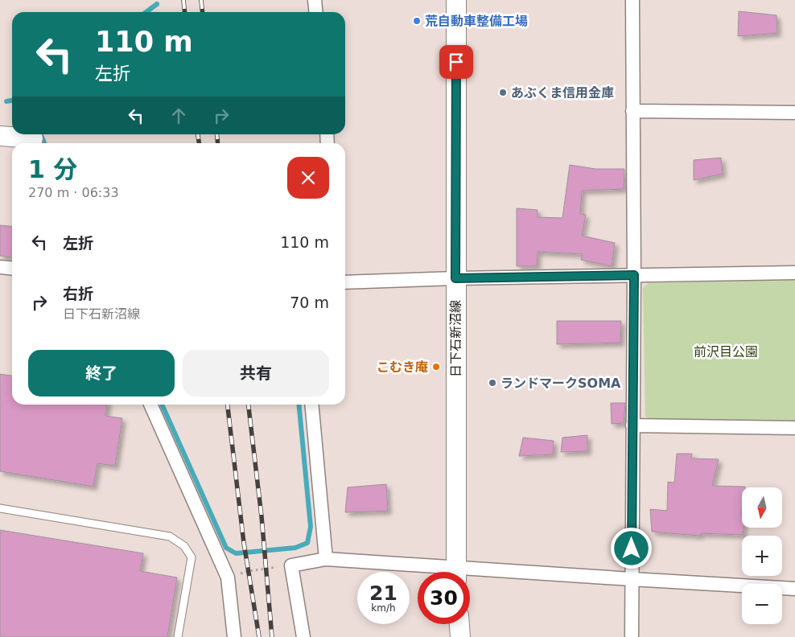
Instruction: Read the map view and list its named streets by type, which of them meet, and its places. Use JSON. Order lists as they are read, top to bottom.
{
  "streets": {
    "main road": ["日下石新沼線"]
  },
  "parks": ["前沢目公園"],
  "places": [
    "荒自動車整備工場",
    "あぶくま信用金庫",
    "こむき庵",
    "ランドマークSOMA"
  ],
  "north": "bottom",
  "page": {
    "turn": ["110 m", "左折"],
    "heading": ["1 分", "270 m · 06:33"],
    "list": [
      {
        "name": "左折",
        "value": "110 m"
      },
      {
        "name": "右折",
        "note": "日下石新沼線",
        "value": "70 m"
      }
    ],
    "buttons": ["終了", "共有"],
    "map_buttons": ["+", "−"],
    "speed": "21 km/h",
    "limit": "30"
  }
}
